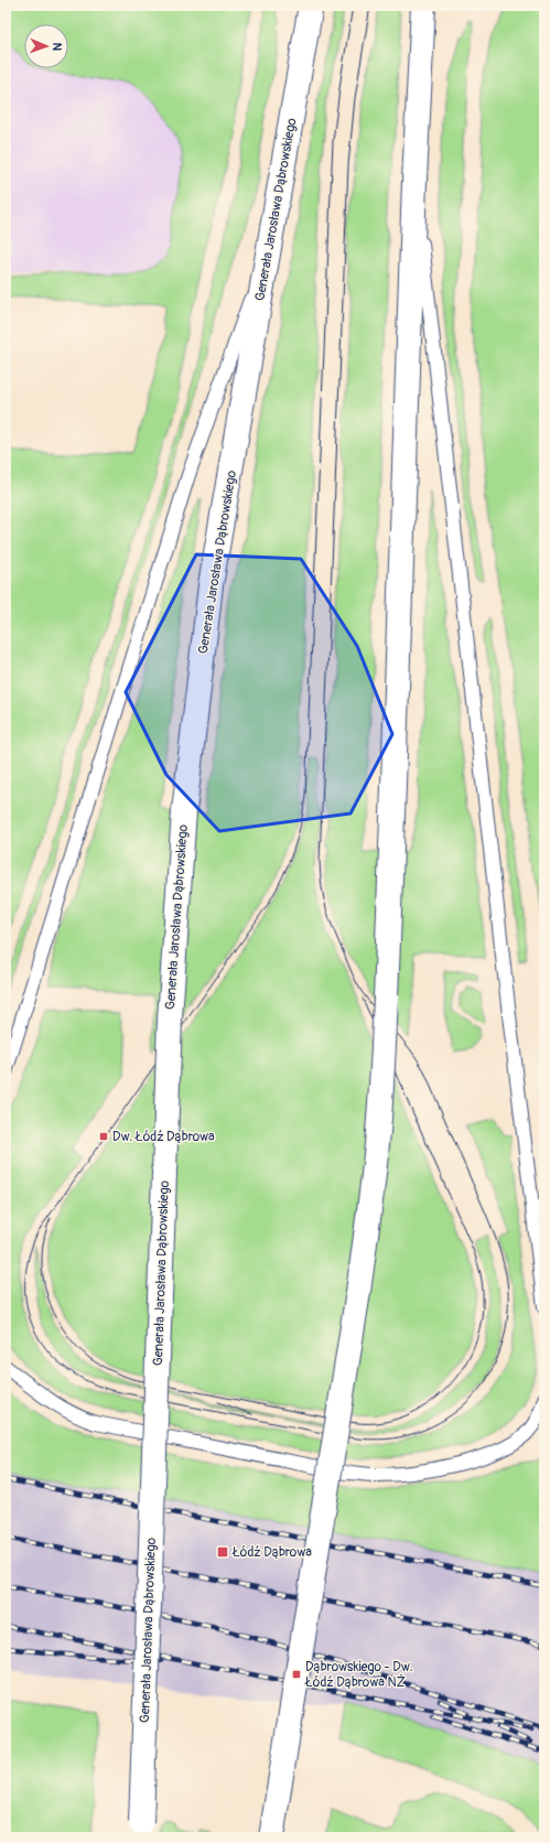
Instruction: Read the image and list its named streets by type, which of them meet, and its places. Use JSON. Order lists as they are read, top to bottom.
{
  "streets": {
    "main road": ["Generała Jarosława Dąbrowskiego"]
  },
  "places": {
    "transit": ["Dw. Łódź Dąbrowa", "Łódź Dąbrowa", "Dąbrowskiego - Dw. Łódź Dąbrowa NŻ"]
  },
  "north": "right"
}
